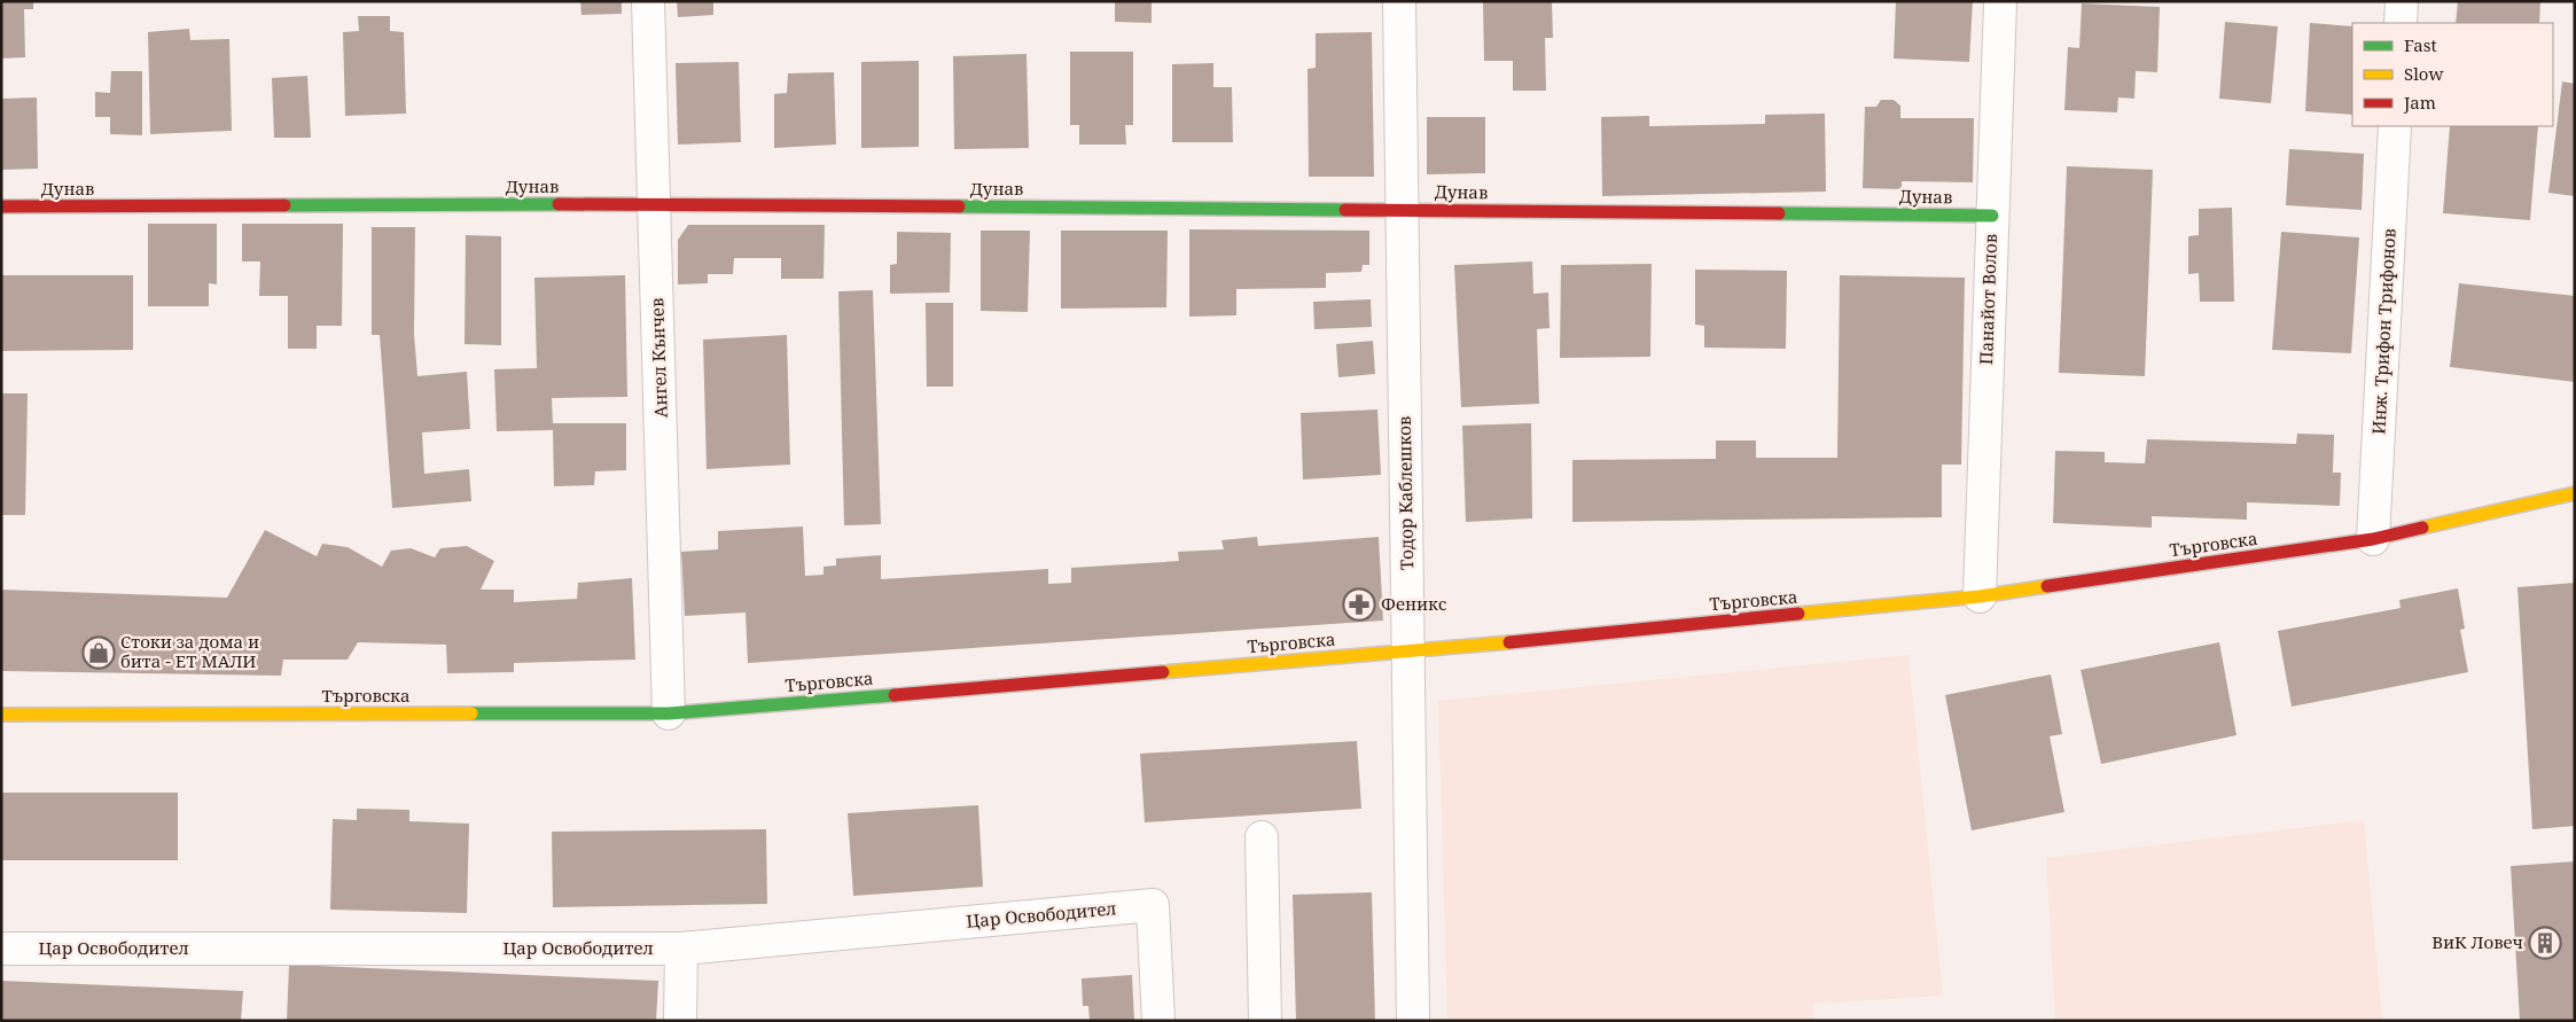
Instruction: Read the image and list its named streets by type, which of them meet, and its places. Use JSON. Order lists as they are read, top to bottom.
{
  "streets": {
    "street": [
      "Дунав",
      "Панайот Волов",
      "Инж. Трифон Трифонов",
      "Ангел Кънчев",
      "Тодор Каблешков",
      "Търговска",
      "Цар Освободител"
    ]
  },
  "crossings": [
    ["Дунав", "Панайот Волов"],
    ["Дунав", "Ангел Кънчев"],
    ["Дунав", "Тодор Каблешков"],
    ["Панайот Волов", "Търговска"],
    ["Инж. Трифон Трифонов", "Търговска"],
    ["Ангел Кънчев", "Търговска"],
    ["Тодор Каблешков", "Търговска"]
  ],
  "places": {
    "pharmacy": ["Феникс"],
    "shop": ["Стоки за дома и бита - ЕТ МАЛИ"],
    "building": ["ВиК Ловеч"]
  },
  "legend": ["Fast", "Slow", "Jam"]
}
